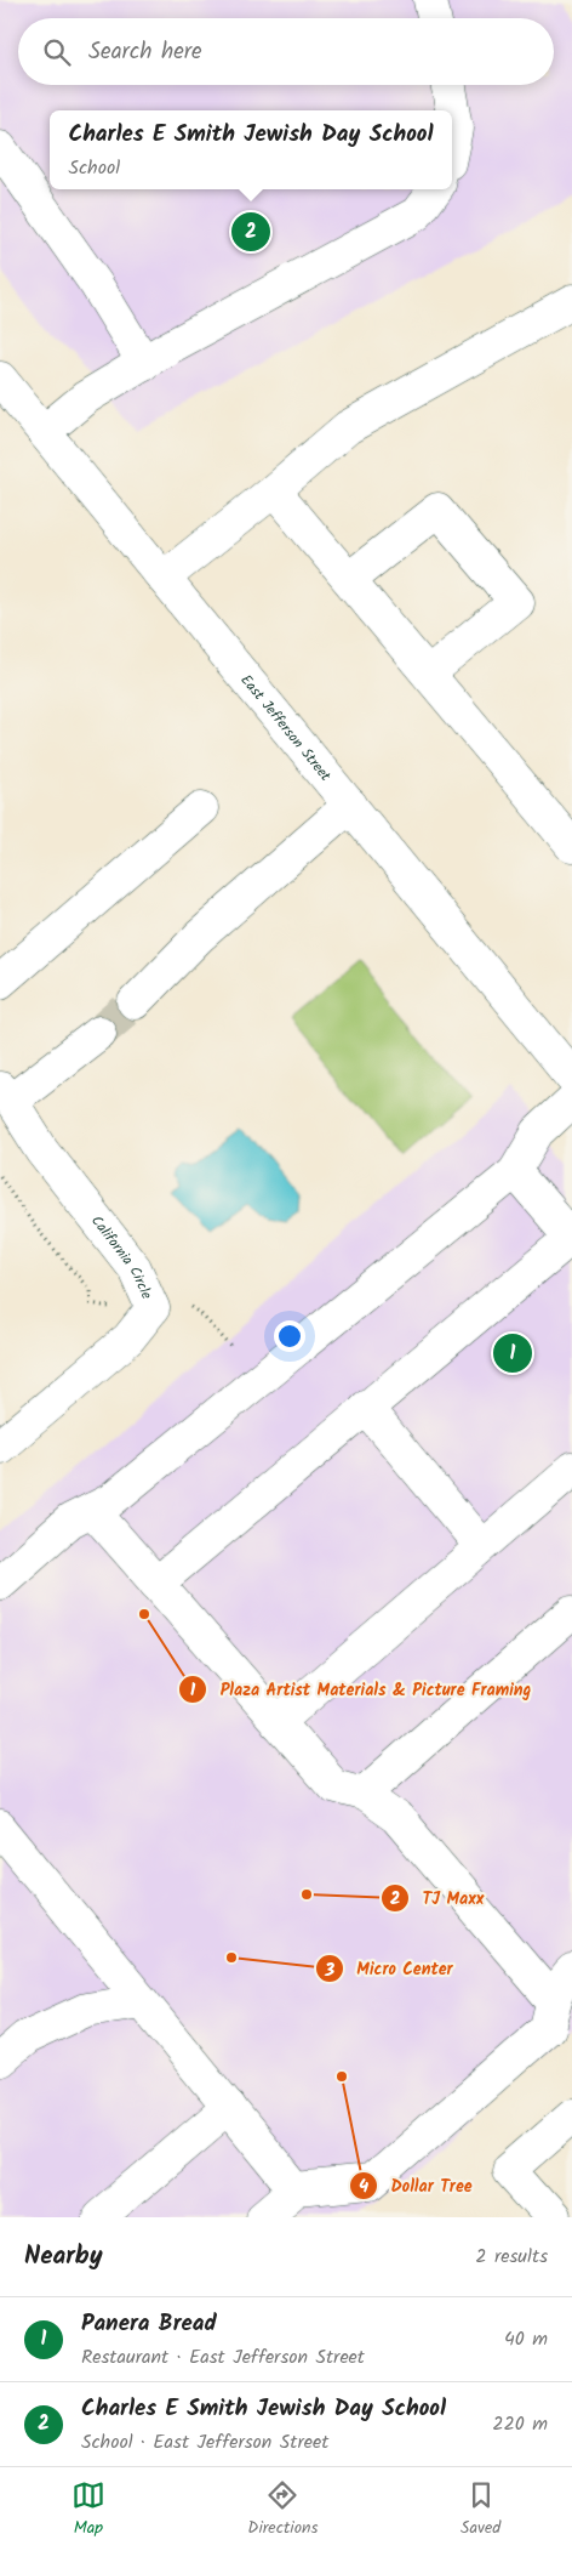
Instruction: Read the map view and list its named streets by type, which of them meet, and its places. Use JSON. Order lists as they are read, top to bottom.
{
  "streets": {
    "street": ["East Jefferson Street", "California Circle"]
  },
  "places": [
    "Plaza Artist Materials & Picture Framing",
    "TJ Maxx",
    "Micro Center",
    "Dollar Tree"
  ],
  "page": {
    "search": "Search here",
    "popup": ["Charles E Smith Jewish Day School", "School"],
    "pins": ["2", "1"],
    "heading": ["Nearby", "2 results"],
    "list": [
      {
        "mark": "1",
        "name": "Panera Bread",
        "note": "Restaurant · East Jefferson Street",
        "value": "40 m"
      },
      {
        "mark": "2",
        "name": "Charles E Smith Jewish Day School",
        "note": "School · East Jefferson Street",
        "value": "220 m"
      }
    ],
    "nav": ["Map", "Directions", "Saved"]
  }
}
